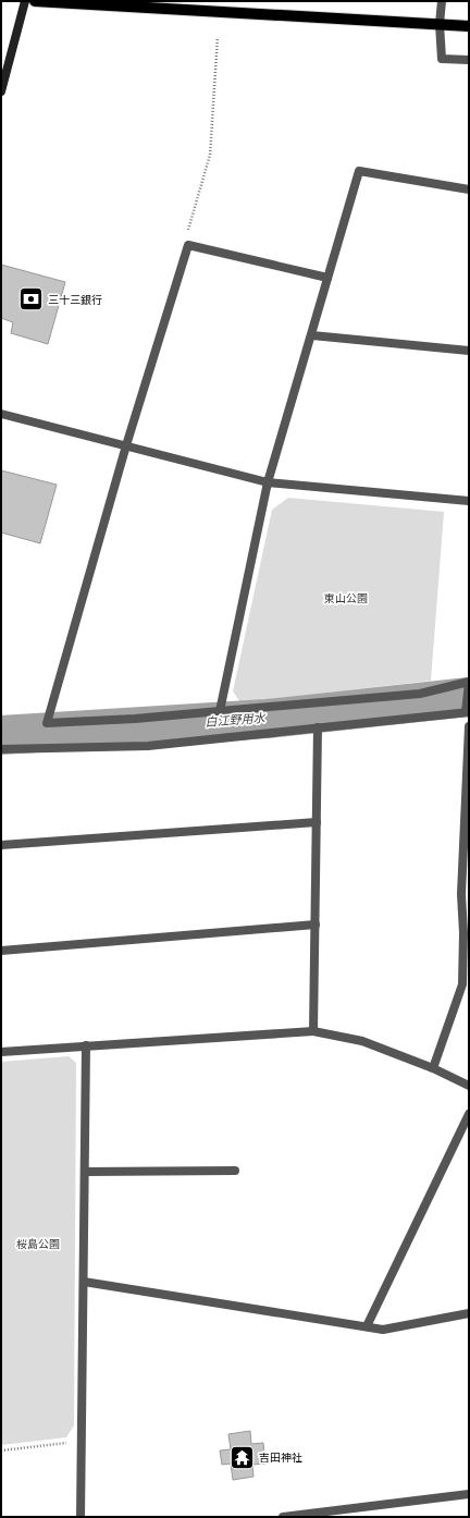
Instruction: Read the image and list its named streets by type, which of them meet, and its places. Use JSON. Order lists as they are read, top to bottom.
{
  "water": ["白江野用水"],
  "parks": ["東山公園", "桜島公園"],
  "places": {
    "bank": ["三十三銀行"],
    "temple": ["吉田神社"]
  }
}
